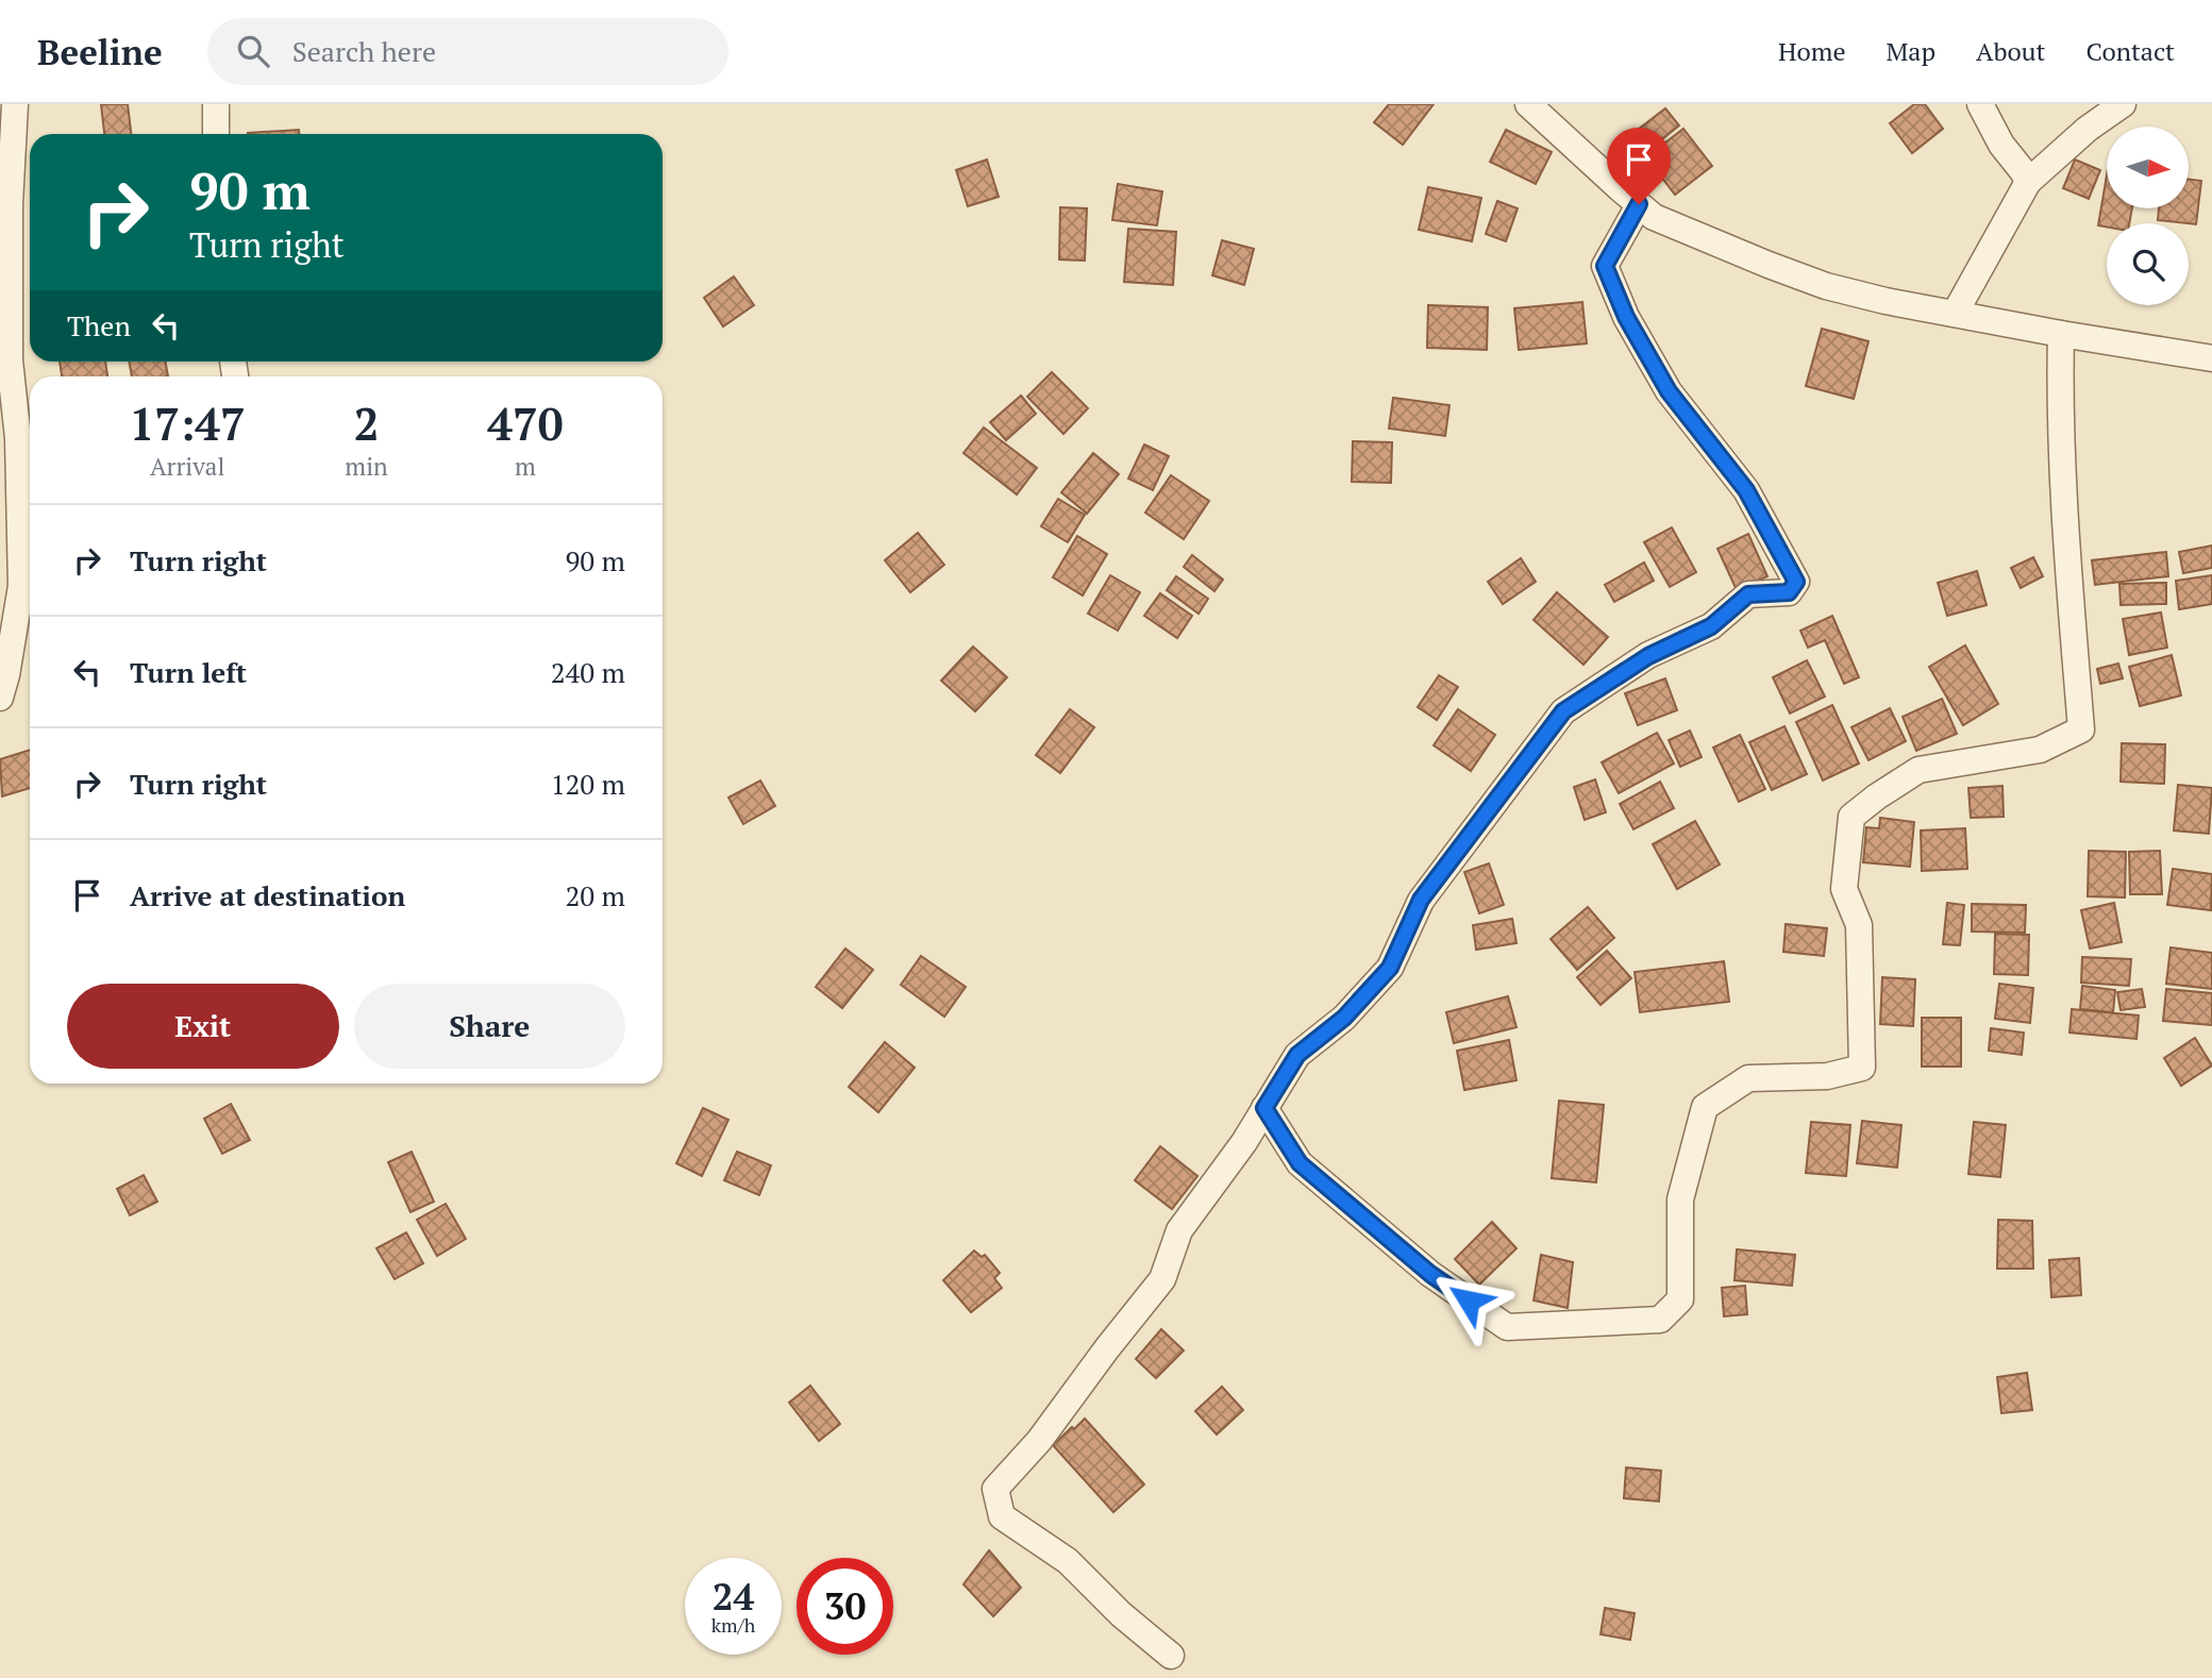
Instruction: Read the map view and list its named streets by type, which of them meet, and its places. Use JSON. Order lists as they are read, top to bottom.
{
  "north": "right",
  "page": {
    "header": "Beeline",
    "search": "Search here",
    "nav": [
      "Home",
      "Map",
      "About",
      "Contact"
    ],
    "turn": ["90 m", "Turn right"],
    "then": "Then",
    "eta": [
      "17:47",
      "Arrival",
      "2",
      "min",
      "470",
      "m"
    ],
    "list": [
      {
        "name": "Turn right",
        "value": "90 m"
      },
      {
        "name": "Turn left",
        "value": "240 m"
      },
      {
        "name": "Turn right",
        "value": "120 m"
      },
      {
        "name": "Arrive at destination",
        "value": "20 m"
      }
    ],
    "buttons": ["Exit", "Share"],
    "speed": "24 km/h",
    "limit": "30"
  }
}
